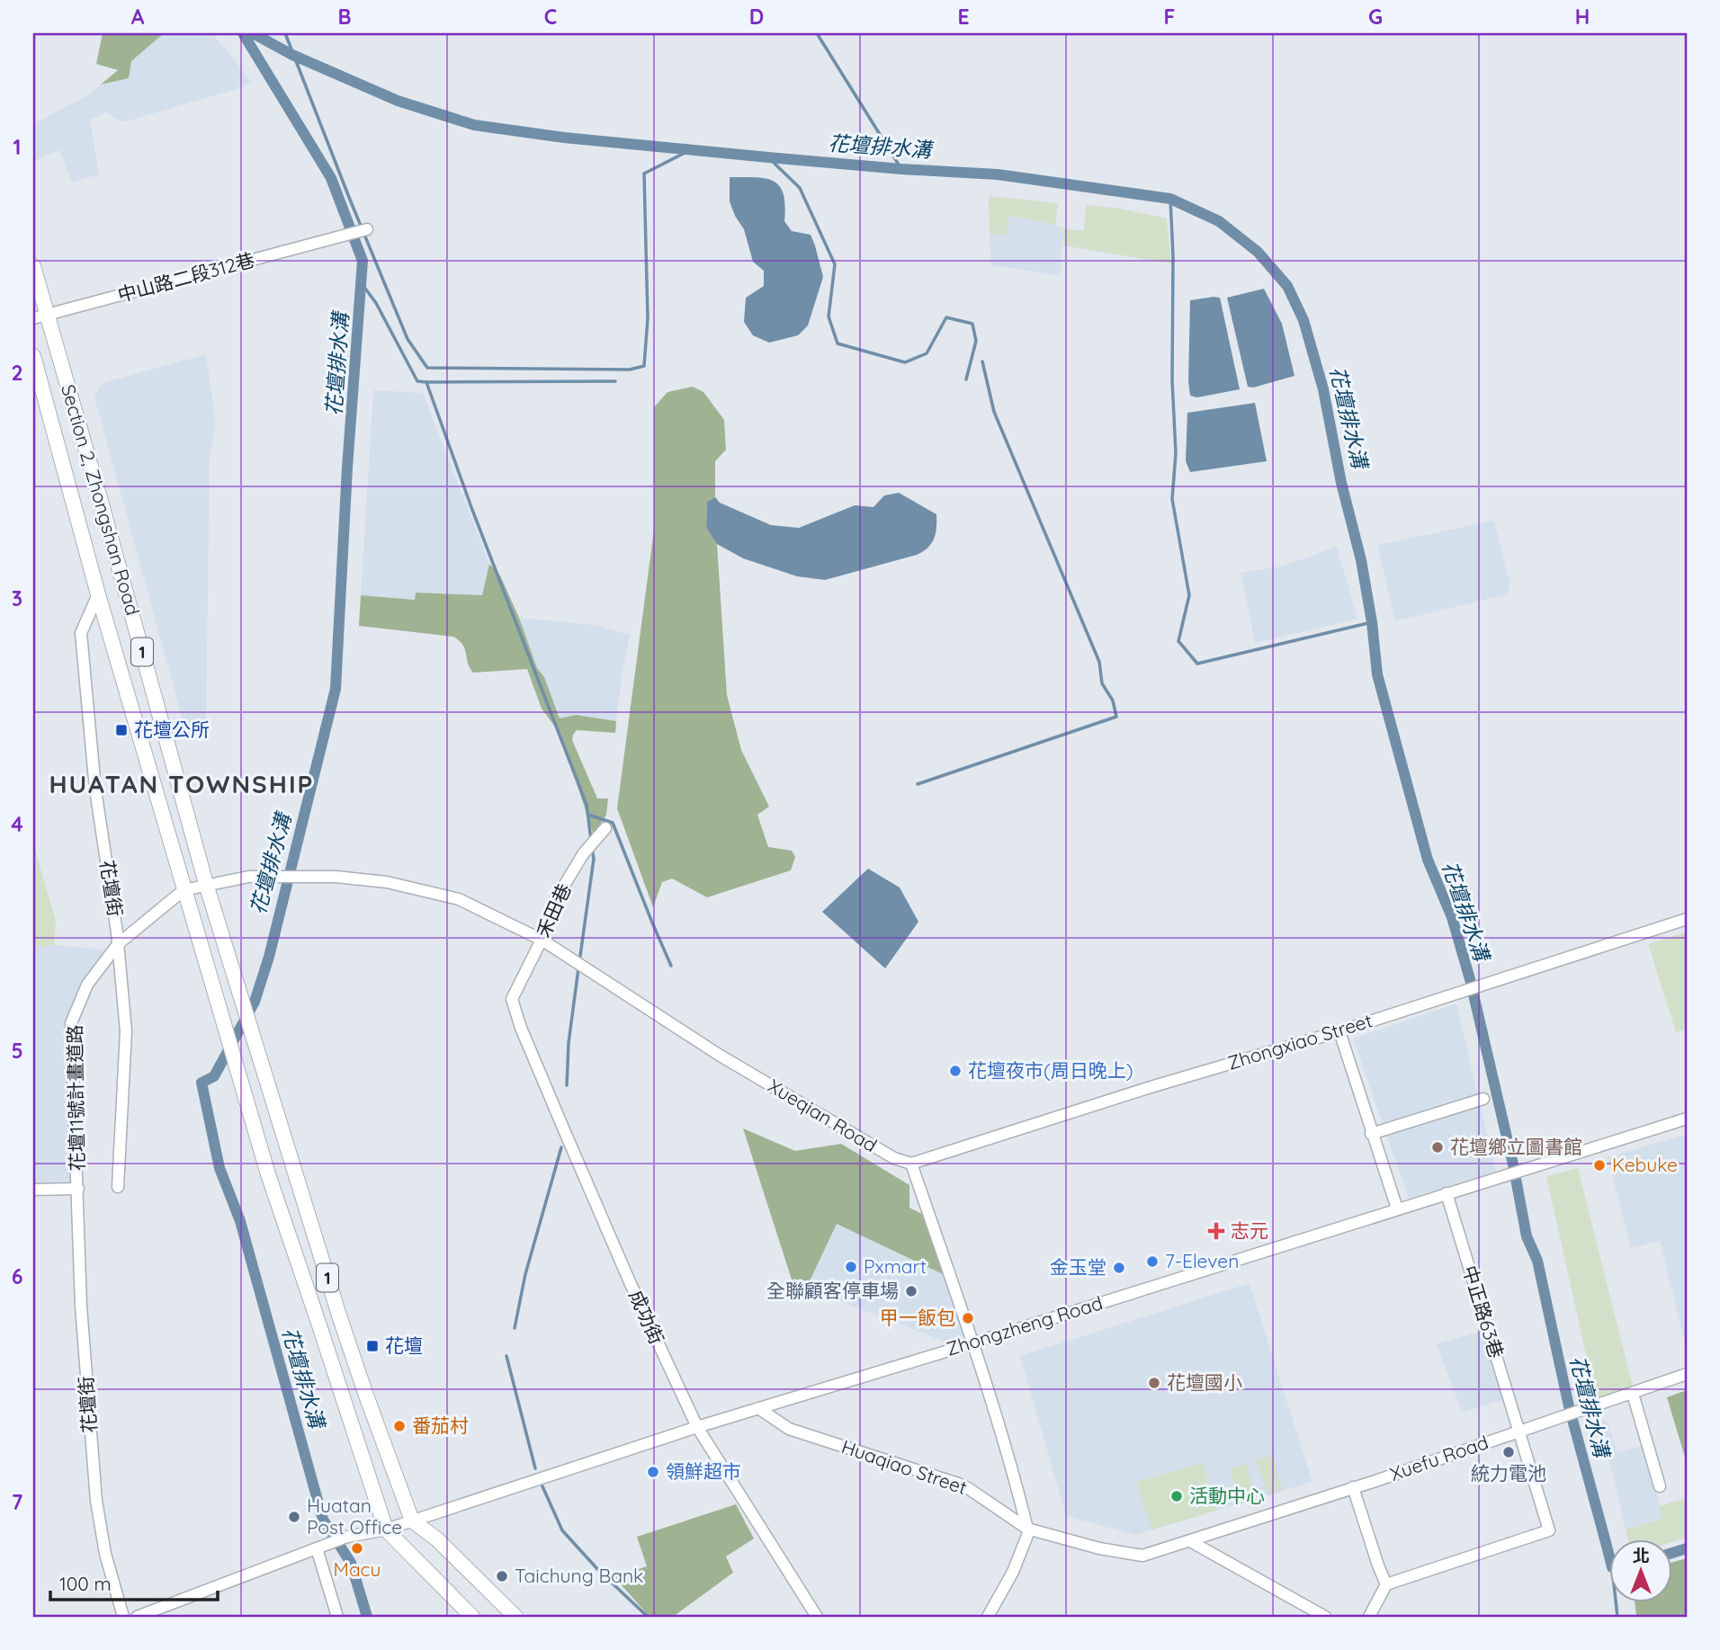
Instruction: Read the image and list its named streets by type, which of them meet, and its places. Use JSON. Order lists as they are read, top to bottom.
{
  "streets": {
    "main road": ["Section 2, Zhongshan Road", "1"],
    "street": [
      "中山路二段312巷",
      "花壇街",
      "禾田巷",
      "Zhongxiao Street",
      "花壇11號計畫道路",
      "Xueqian Road",
      "中正路63巷",
      "成功街",
      "Zhongzheng Road",
      "Xuefu Road",
      "Huaqiao Street"
    ]
  },
  "crossings": [
    ["中山路二段312巷", "Section 2, Zhongshan Road"],
    ["Section 2, Zhongshan Road", "1"],
    ["Section 2, Zhongshan Road", "花壇街"],
    ["Section 2, Zhongshan Road", "花壇11號計畫道路"],
    ["Section 2, Zhongshan Road", "Xueqian Road"],
    ["Section 2, Zhongshan Road", "Zhongzheng Road"],
    ["花壇街", "花壇11號計畫道路"],
    ["禾田巷", "Xueqian Road"],
    ["禾田巷", "成功街"],
    ["Zhongxiao Street", "Xueqian Road"],
    ["中正路63巷", "Zhongzheng Road"],
    ["中正路63巷", "Xuefu Road"],
    ["成功街", "Zhongzheng Road"],
    ["Zhongzheng Road", "Huaqiao Street"],
    ["Xuefu Road", "Huaqiao Street"]
  ],
  "districts": ["HUATAN TOWNSHIP"],
  "water": ["花壇排水溝"],
  "places": {
    "transit": ["花壇公所", "花壇"],
    "other": [
      "花壇夜市(周日晚上)",
      "花壇鄉立圖書館",
      "Kebuke",
      "7-Eleven",
      "Pxmart",
      "金玉堂",
      "全聯顧客停車場",
      "甲一飯包",
      "花壇國小",
      "番茄村",
      "統力電池",
      "領鮮超市",
      "活動中心",
      "Huatan Post Office",
      "Macu",
      "Taichung Bank"
    ],
    "health": ["志元"]
  },
  "scale_bar": "100 m",
  "north": "top",
  "grid": {
    "columns": [
      "A",
      "B",
      "C",
      "D",
      "E",
      "F",
      "G",
      "H"
    ],
    "rows": [
      "1",
      "2",
      "3",
      "4",
      "5",
      "6",
      "7"
    ]
  }
}
